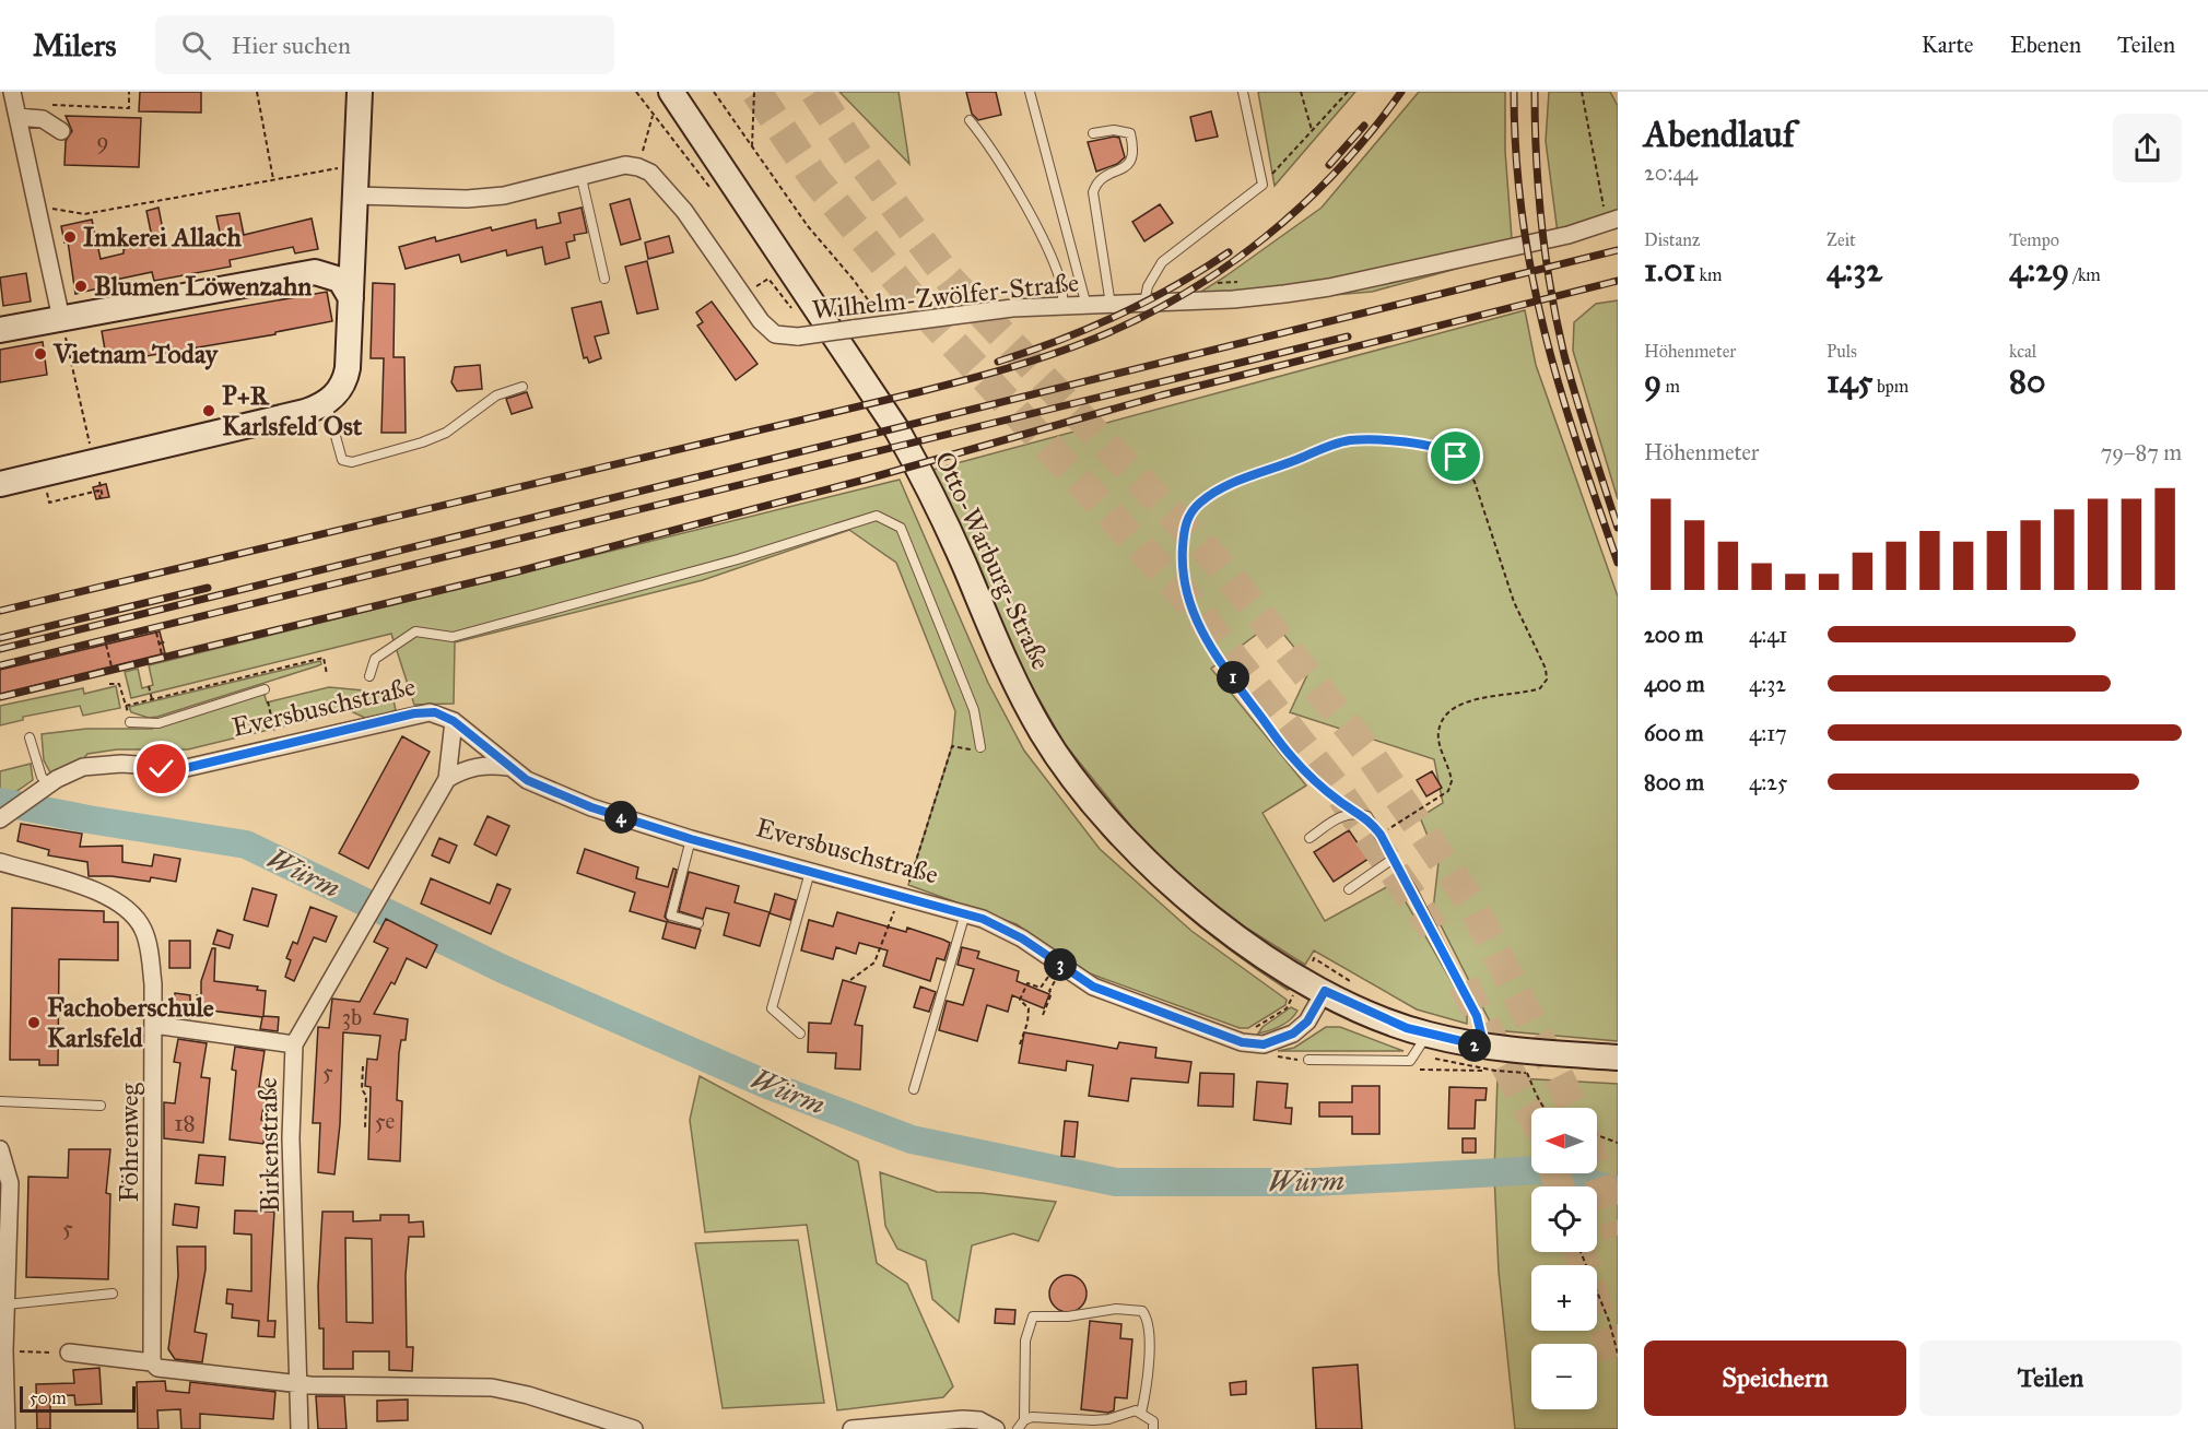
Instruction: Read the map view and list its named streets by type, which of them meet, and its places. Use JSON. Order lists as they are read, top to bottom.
{
  "streets": {
    "main road": ["Otto-Warburg-Straße"],
    "street": [
      "Wilhelm-Zwölfer-Straße",
      "Eversbuschstraße",
      "Föhrenweg",
      "Birkenstraße"
    ]
  },
  "crossings": [
    ["Otto-Warburg-Straße", "Eversbuschstraße"]
  ],
  "water": ["Würm"],
  "places": [
    "Imkerei Allach",
    "Blumen Löwenzahn",
    "Vietnam Today",
    "P+R Karlsfeld Ost",
    "Fachoberschule Karlsfeld"
  ],
  "house_numbers": [
    "9",
    "3b",
    "5",
    "5e",
    "18",
    "5"
  ],
  "scale_bar": "50 m",
  "north": "left",
  "page": {
    "header": "Milers",
    "search": "Hier suchen",
    "nav": ["Karte", "Ebenen", "Teilen"],
    "heading": ["Abendlauf", "20:44"],
    "stats": [
      ["Distanz", "1.01 km"],
      ["Zeit", "4:32"],
      ["Tempo", "4:29 /km"],
      ["Höhenmeter", "9 m"],
      ["Puls", "145 bpm"],
      ["kcal", "80"]
    ],
    "chart": ["Höhenmeter", "79–87 m"],
    "list": [
      {
        "name": "200 m",
        "note": "4:41"
      },
      {
        "name": "400 m",
        "note": "4:32"
      },
      {
        "name": "600 m",
        "note": "4:17"
      },
      {
        "name": "800 m",
        "note": "4:25"
      }
    ],
    "pins": [
      "1",
      "4",
      "3",
      "2"
    ],
    "map_buttons": ["+", "−"],
    "buttons": ["Speichern", "Teilen"],
    "scale": "50 m"
  }
}
